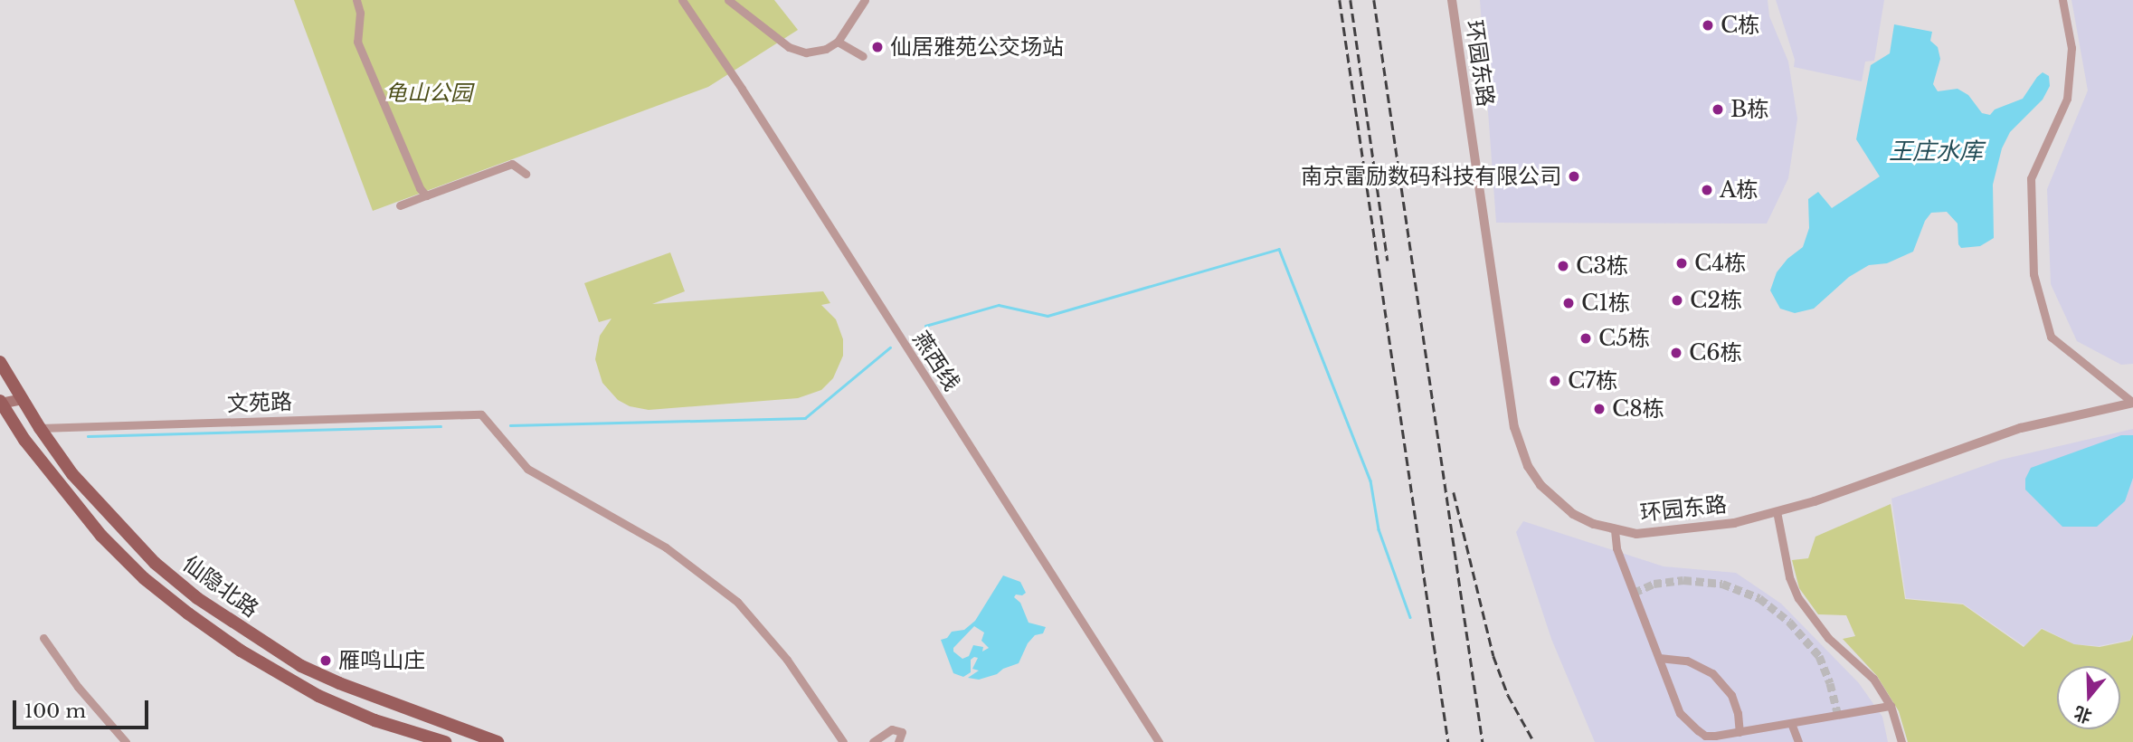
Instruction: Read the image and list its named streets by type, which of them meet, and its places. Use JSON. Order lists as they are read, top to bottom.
{
  "streets": {
    "main road": ["仙隐北路"],
    "street": ["环园东路", "燕西线", "文苑路"]
  },
  "crossings": [
    ["文苑路", "仙隐北路"]
  ],
  "water": ["王庄水库"],
  "parks": ["龟山公园"],
  "places": [
    "C栋",
    "仙居雅苑公交场站",
    "B栋",
    "南京雷励数码科技有限公司",
    "A栋",
    "C4栋",
    "C3栋",
    "C2栋",
    "C1栋",
    "C5栋",
    "C6栋",
    "C7栋",
    "C8栋",
    "雁鸣山庄"
  ],
  "scale_bar": "100 m",
  "north": "bottom"
}
